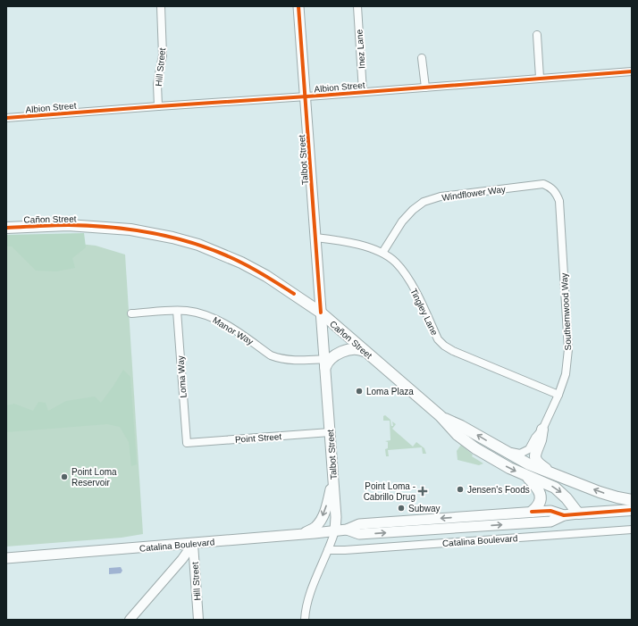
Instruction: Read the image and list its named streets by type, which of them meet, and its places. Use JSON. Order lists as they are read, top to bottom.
{
  "streets": {
    "main road": ["Talbot Street", "Cañon Street", "Catalina Boulevard"],
    "street": [
      "Inez Lane",
      "Hill Street",
      "Albion Street",
      "Windflower Way",
      "Tingley Lane",
      "Southernwood Way",
      "Manor Way",
      "Loma Way",
      "Point Street"
    ]
  },
  "crossings": [
    ["Inez Lane", "Albion Street"],
    ["Hill Street", "Albion Street"],
    ["Hill Street", "Catalina Boulevard"],
    ["Albion Street", "Talbot Street"],
    ["Talbot Street", "Cañon Street"],
    ["Talbot Street", "Tingley Lane"],
    ["Talbot Street", "Manor Way"],
    ["Talbot Street", "Point Street"],
    ["Talbot Street", "Catalina Boulevard"],
    ["Windflower Way", "Tingley Lane"],
    ["Windflower Way", "Southernwood Way"],
    ["Cañon Street", "Southernwood Way"],
    ["Cañon Street", "Catalina Boulevard"],
    ["Tingley Lane", "Southernwood Way"],
    ["Manor Way", "Loma Way"],
    ["Loma Way", "Point Street"]
  ],
  "places": {
    "other": [
      "Loma Plaza",
      "Point Loma Reservoir",
      "Jensen's Foods",
      "Subway"
    ],
    "health": ["Point Loma - Cabrillo Drug"]
  }
}
